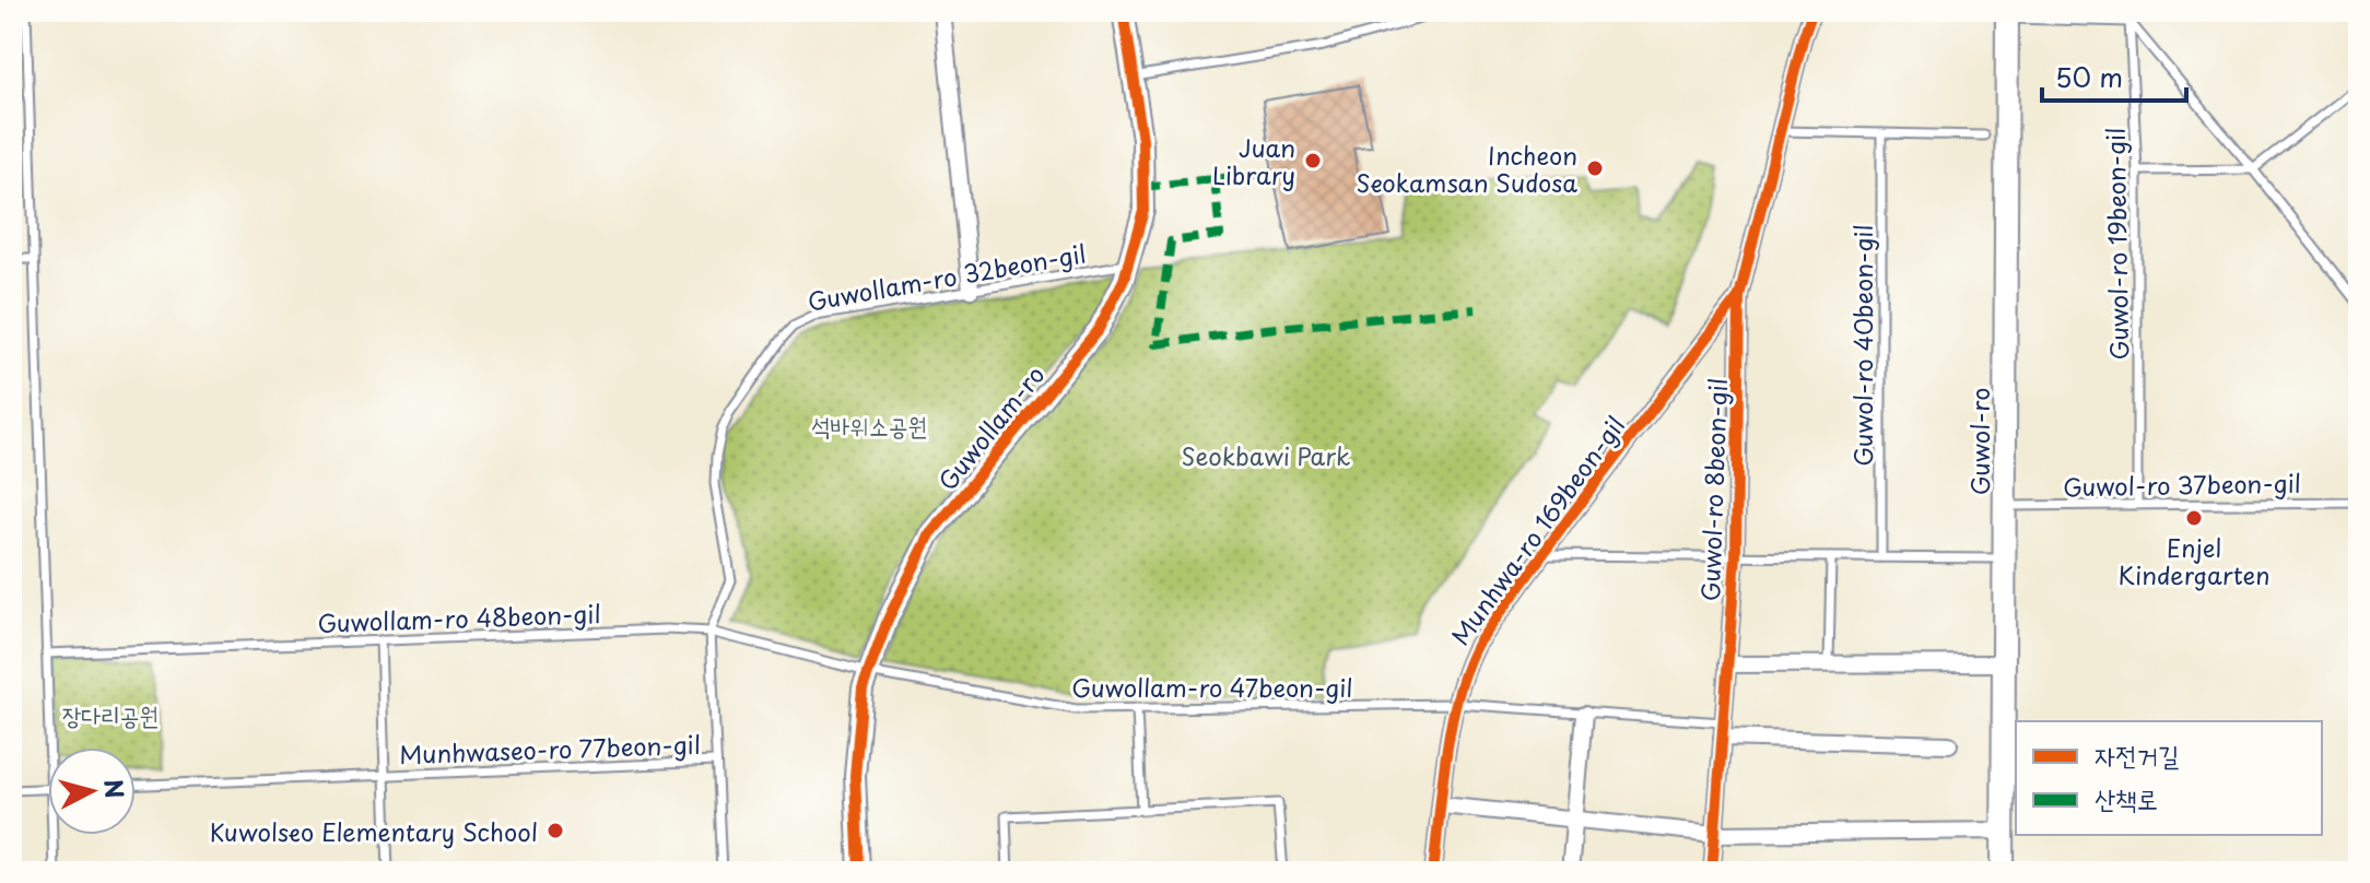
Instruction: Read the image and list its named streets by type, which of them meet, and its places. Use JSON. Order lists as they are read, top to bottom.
{
  "streets": {
    "main road": ["Guwol-ro"],
    "street": ["Guwollam-ro", "Guwol-ro 8beon-gil", "Munhwa-ro 169beon-gil"],
    "lane": [
      "Guwol-ro 19beon-gil",
      "Guwollam-ro 32beon-gil",
      "Guwol-ro 40beon-gil",
      "Guwol-ro 37beon-gil",
      "Guwollam-ro 48beon-gil",
      "Guwollam-ro 47beon-gil",
      "Munhwaseo-ro 77beon-gil"
    ]
  },
  "crossings": [
    ["Guwol-ro 19beon-gil", "Guwol-ro 37beon-gil"],
    ["Guwollam-ro 32beon-gil", "Guwollam-ro"],
    ["Guwollam-ro 32beon-gil", "Guwollam-ro 48beon-gil"],
    ["Guwollam-ro", "Guwollam-ro 48beon-gil"],
    ["Guwollam-ro", "Guwollam-ro 47beon-gil"],
    ["Guwol-ro", "Guwol-ro 37beon-gil"],
    ["Guwol-ro 8beon-gil", "Munhwa-ro 169beon-gil"],
    ["Guwol-ro 8beon-gil", "Guwollam-ro 47beon-gil"],
    ["Munhwa-ro 169beon-gil", "Guwollam-ro 47beon-gil"],
    ["Guwollam-ro 48beon-gil", "Guwollam-ro 47beon-gil"],
    ["Guwollam-ro 48beon-gil", "Munhwaseo-ro 77beon-gil"]
  ],
  "parks": ["석바위소공원", "Seokbawi Park", "장다리공원"],
  "places": [
    "Juan Library",
    "Incheon Seokamsan Sudosa",
    "Enjel Kindergarten",
    "Kuwolseo Elementary School"
  ],
  "legend": ["자전거길", "산책로"],
  "scale_bar": "50 m",
  "north": "right"
}
